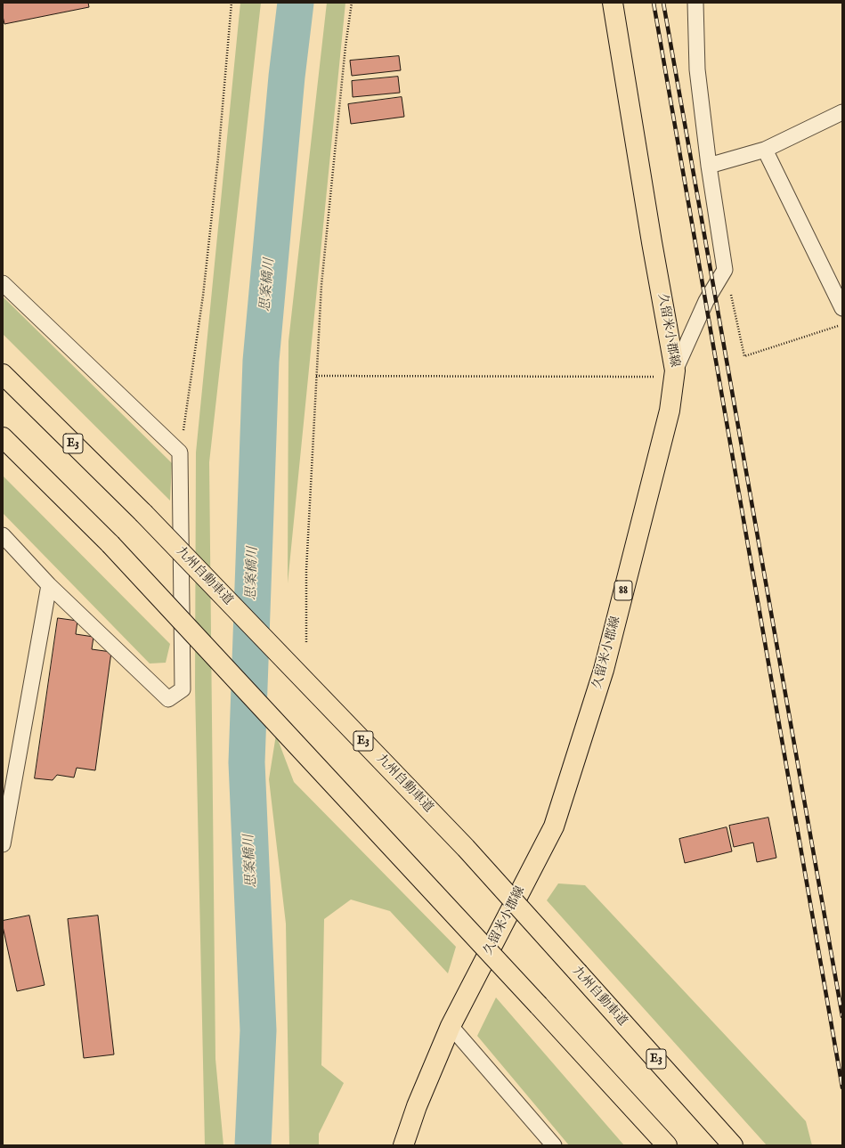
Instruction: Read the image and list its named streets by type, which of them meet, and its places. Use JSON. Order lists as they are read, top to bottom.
{
  "streets": {
    "main road": [
      "久留米小郡線",
      "E3",
      "九州自動車道",
      "88"
    ]
  },
  "water": ["思案橋川"]
}
